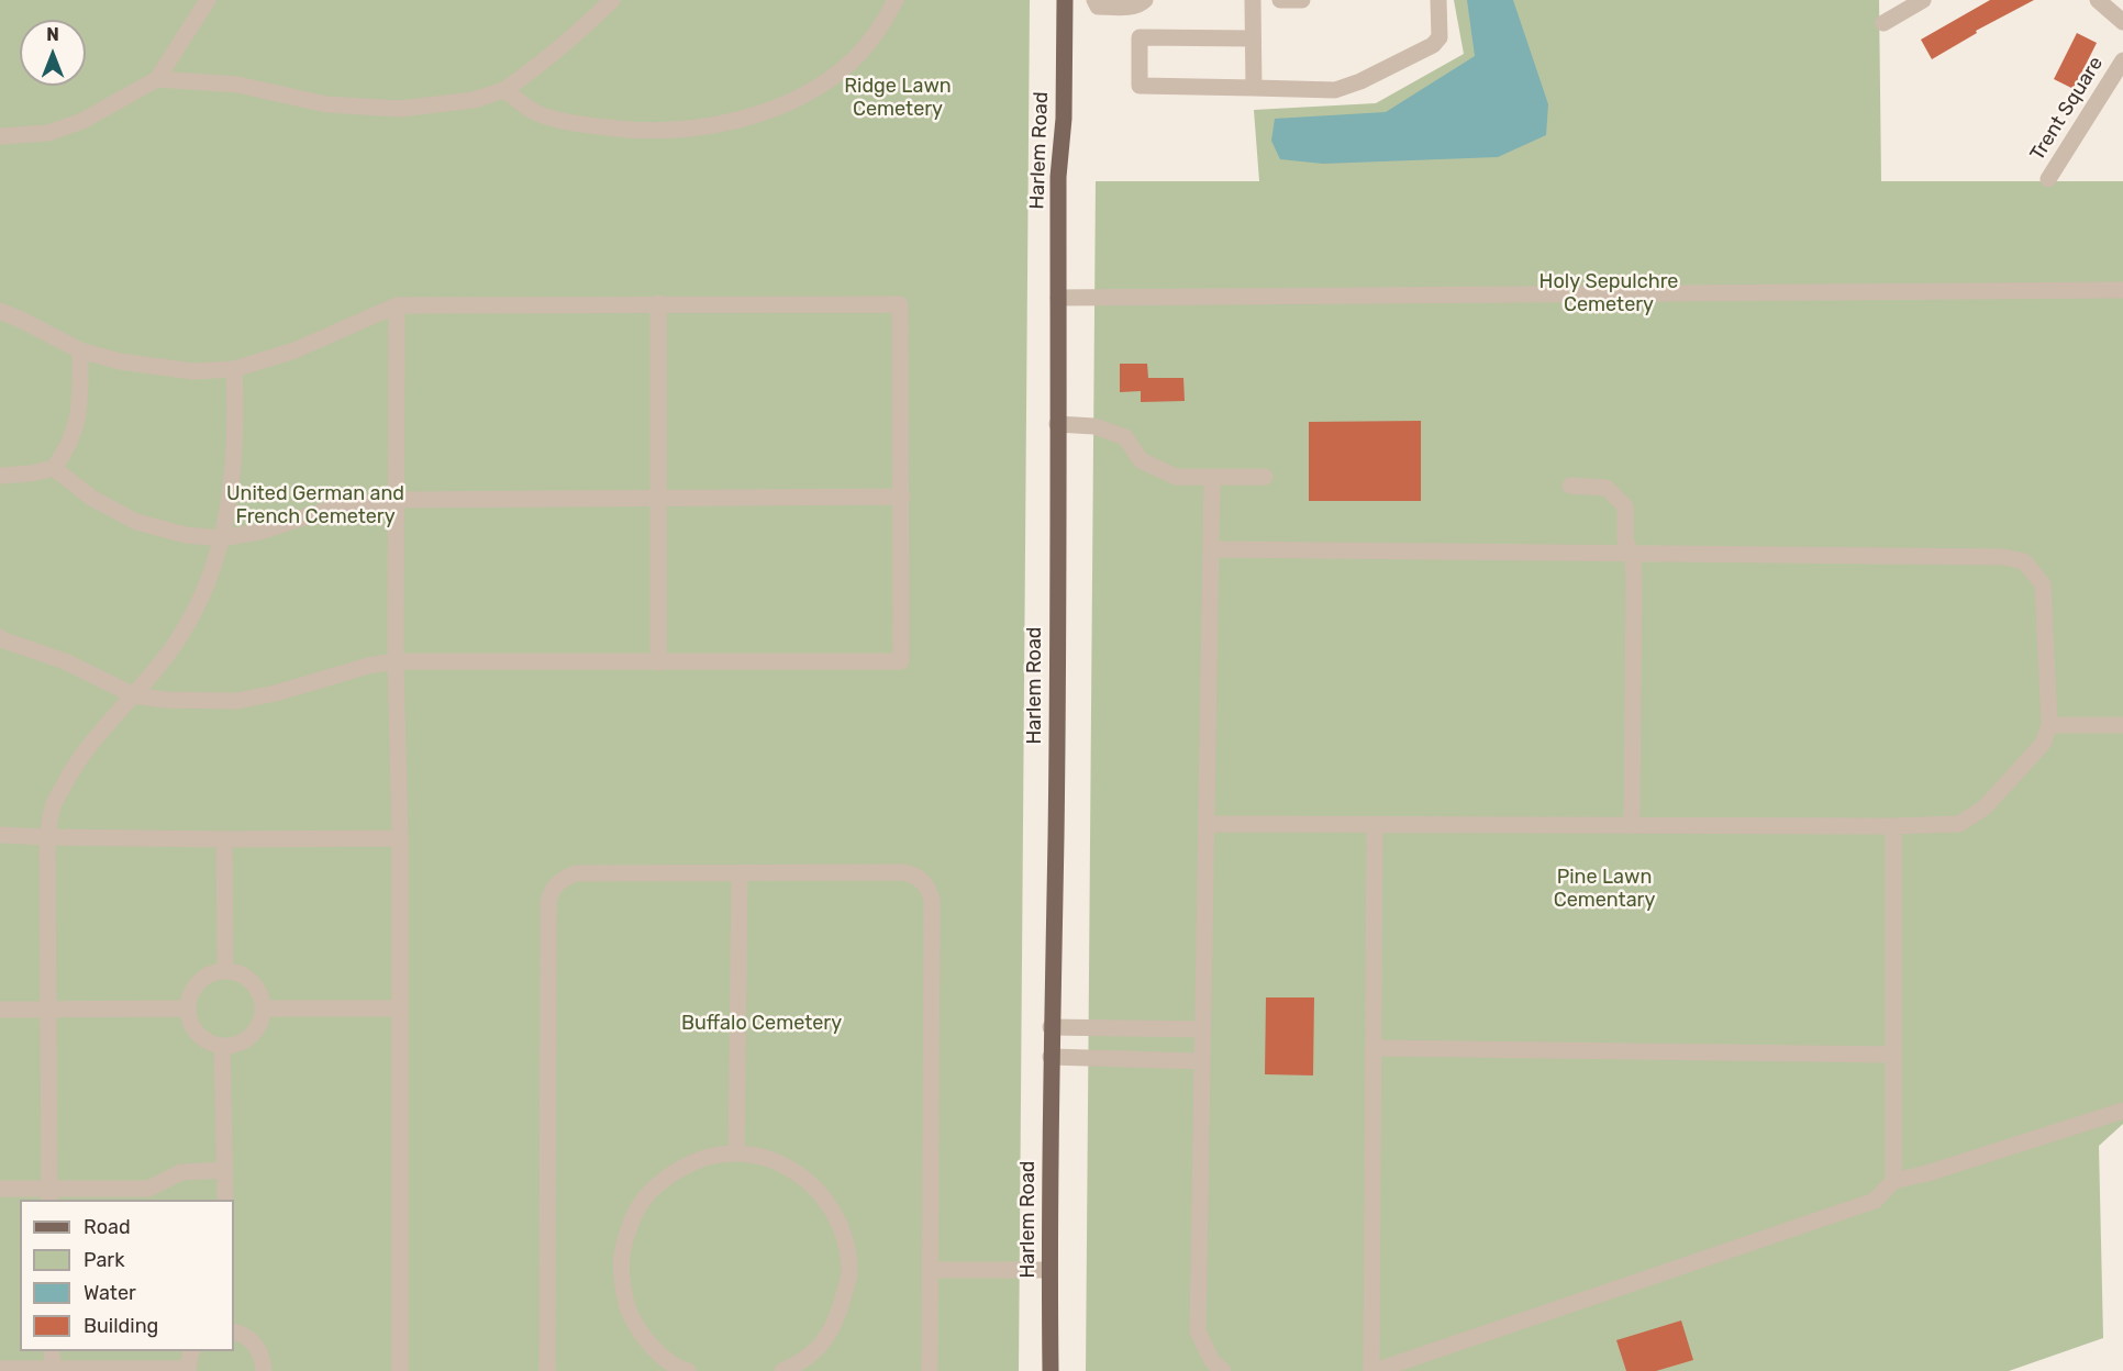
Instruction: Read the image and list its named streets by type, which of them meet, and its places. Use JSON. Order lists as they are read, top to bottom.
{
  "streets": {
    "main road": ["Harlem Road"],
    "street": ["Trent Square"]
  },
  "parks": [
    "Ridge Lawn Cemetery",
    "Holy Sepulchre Cemetery",
    "United German and French Cemetery",
    "Pine Lawn Cementary",
    "Buffalo Cemetery"
  ],
  "legend": [
    "Road",
    "Park",
    "Water",
    "Building"
  ],
  "north": "top"
}
